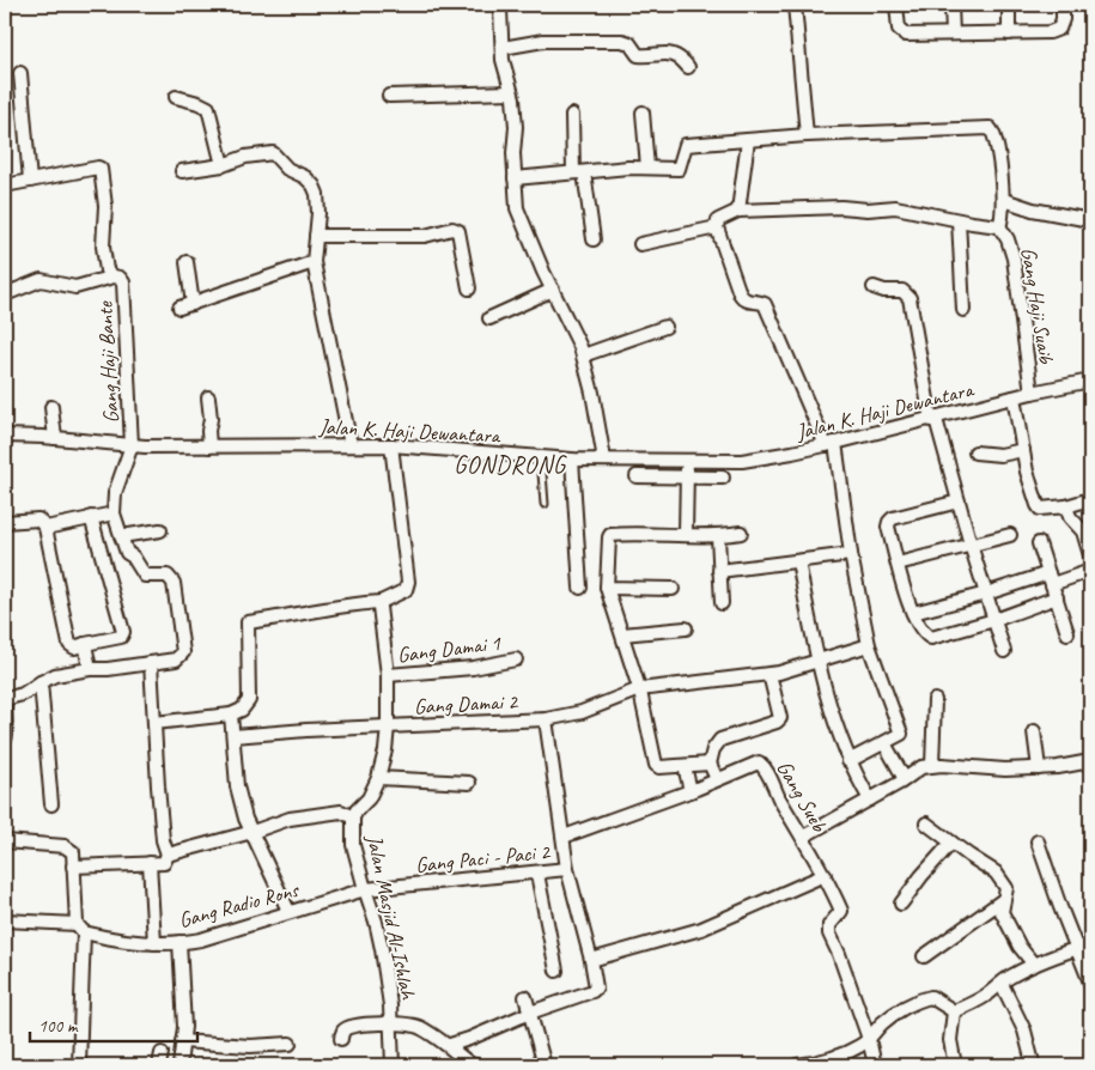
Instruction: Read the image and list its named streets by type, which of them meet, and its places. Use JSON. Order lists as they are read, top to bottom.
{
  "streets": {
    "street": [
      "Gang Haji Suaib",
      "Gang Haji Bante",
      "Jalan K. Haji Dewantara",
      "Gang Damai 1",
      "Gang Damai 2",
      "Gang Sueb",
      "Gang Paci - Paci 2",
      "Gang Radio Rons",
      "Jalan Masjid Al-Ishlah"
    ]
  },
  "crossings": [
    ["Gang Haji Suaib", "Jalan K. Haji Dewantara"],
    ["Gang Haji Bante", "Jalan K. Haji Dewantara"],
    ["Gang Damai 1", "Jalan Masjid Al-Ishlah"],
    ["Gang Damai 2", "Jalan Masjid Al-Ishlah"],
    ["Gang Paci - Paci 2", "Gang Radio Rons"],
    ["Gang Paci - Paci 2", "Jalan Masjid Al-Ishlah"],
    ["Gang Radio Rons", "Jalan Masjid Al-Ishlah"]
  ],
  "districts": ["GONDRONG"],
  "scale_bar": "100 m"
}
